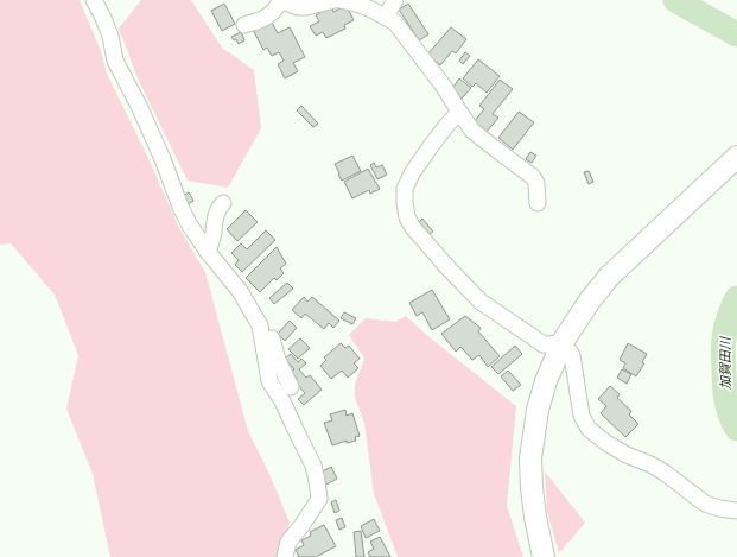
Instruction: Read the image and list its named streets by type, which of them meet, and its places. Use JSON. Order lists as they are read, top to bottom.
{
  "water": ["加賀田川"]
}
